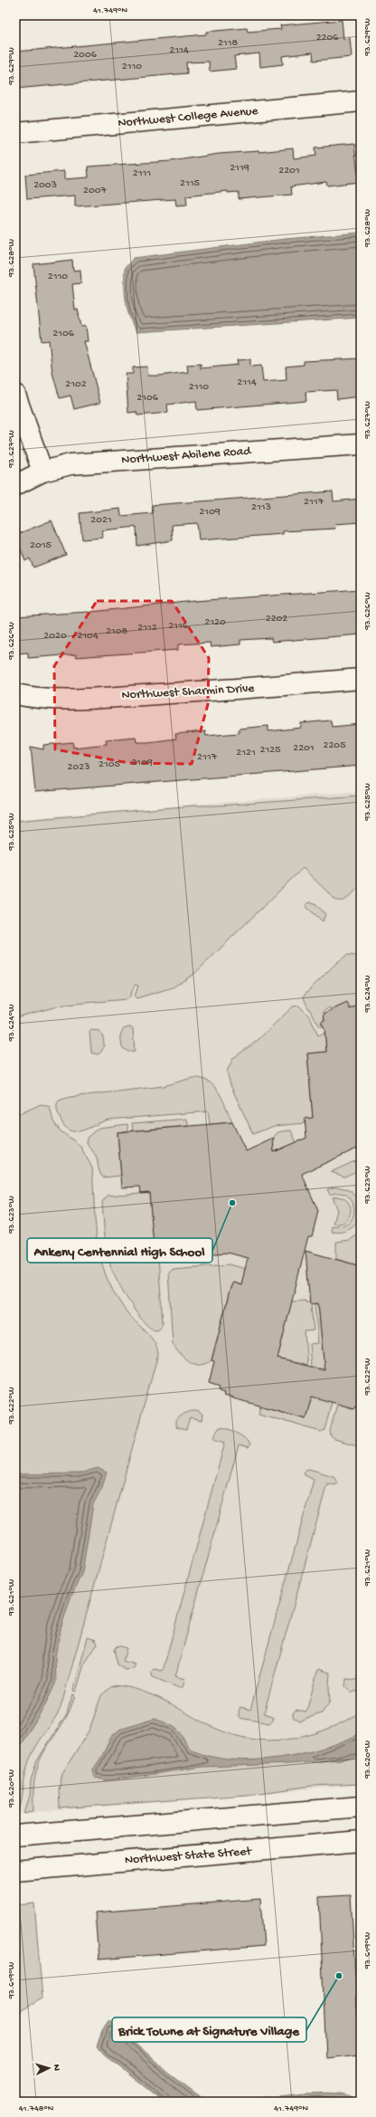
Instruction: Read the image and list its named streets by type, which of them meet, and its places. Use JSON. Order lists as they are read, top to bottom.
{
  "streets": {
    "street": [
      "Northwest College Avenue",
      "Northwest Abilene Road",
      "Northwest Sharmin Drive",
      "Northwest State Street"
    ]
  },
  "places": ["Ankeny Centennial High School", "Brick Towne at Signature Village"],
  "house_numbers": [
    "2206",
    "2118",
    "2114",
    "2006",
    "2110",
    "2119",
    "2201",
    "2111",
    "2115",
    "2003",
    "2007",
    "2110",
    "2106",
    "2114",
    "2102",
    "2110",
    "2106",
    "2117",
    "2113",
    "2109",
    "2021",
    "2015",
    "2202",
    "2120",
    "2116",
    "2112",
    "2108",
    "2020",
    "2104",
    "2205",
    "2201",
    "2125",
    "2121",
    "2117",
    "2109",
    "2105",
    "2023"
  ],
  "north": "right",
  "coordinates": [
    "41.749°N",
    "93.629°W",
    "93.628°W",
    "93.627°W",
    "93.626°W",
    "93.625°W",
    "93.624°W",
    "93.623°W",
    "93.622°W",
    "93.621°W",
    "93.620°W",
    "93.619°W",
    "41.748°N"
  ]
}
